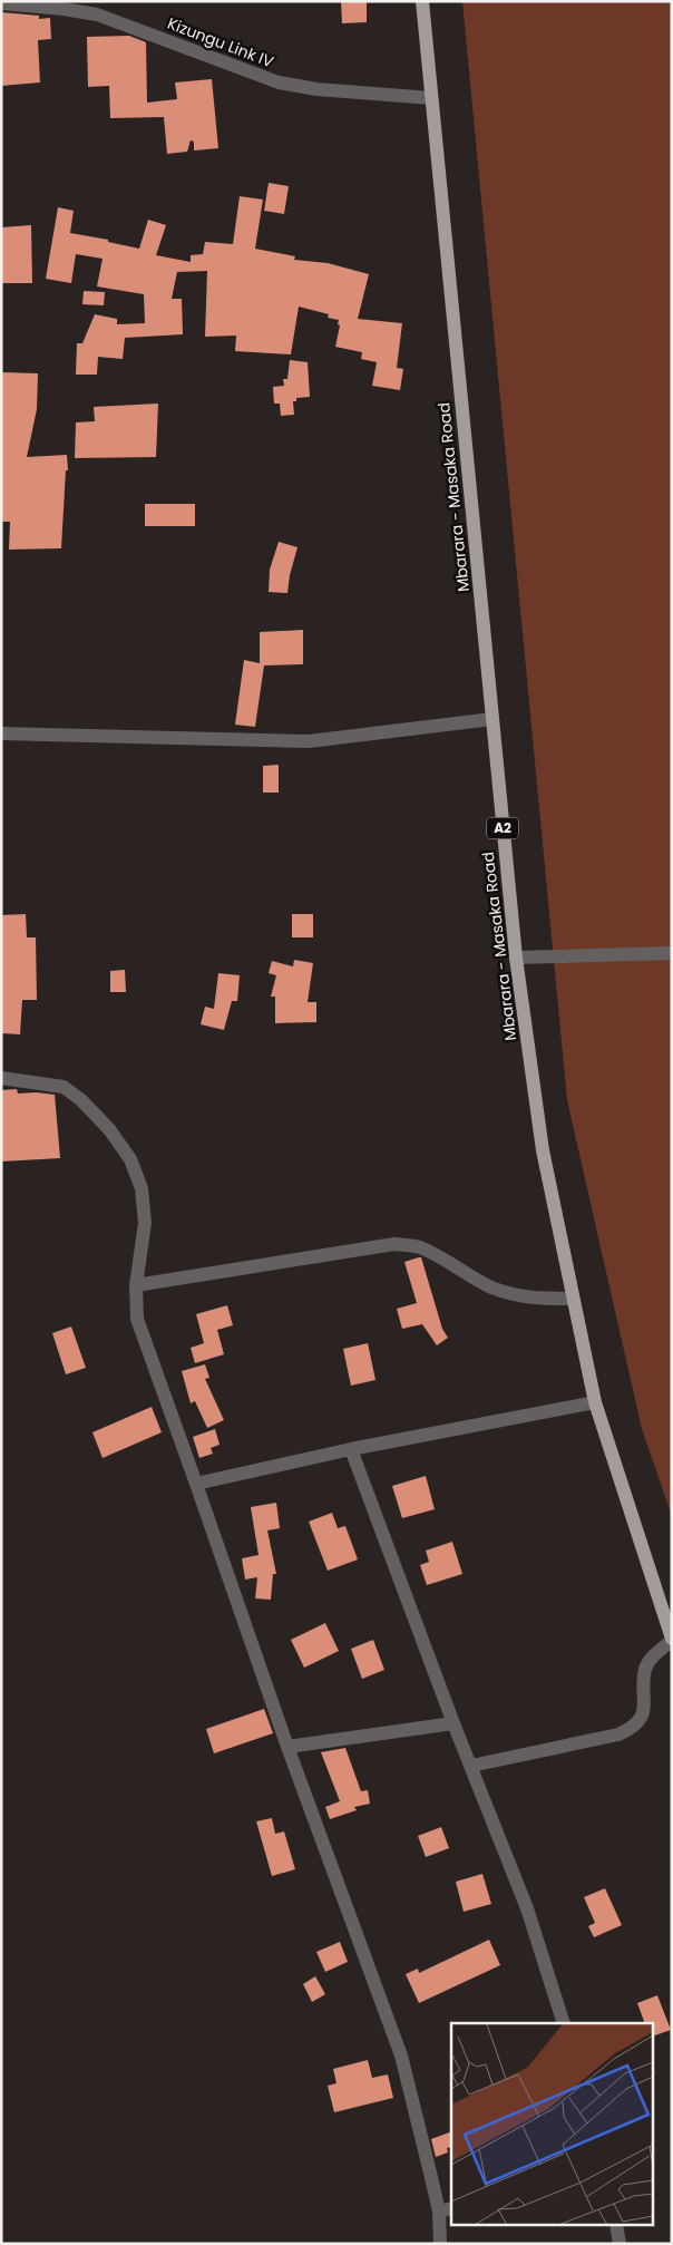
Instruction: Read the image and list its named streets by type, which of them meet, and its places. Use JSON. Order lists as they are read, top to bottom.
{
  "streets": {
    "main road": ["Mbarara - Masaka Road", "A2"],
    "street": ["Kizungu Link IV"]
  },
  "crossings": [
    ["Kizungu Link IV", "Mbarara - Masaka Road"]
  ]
}
